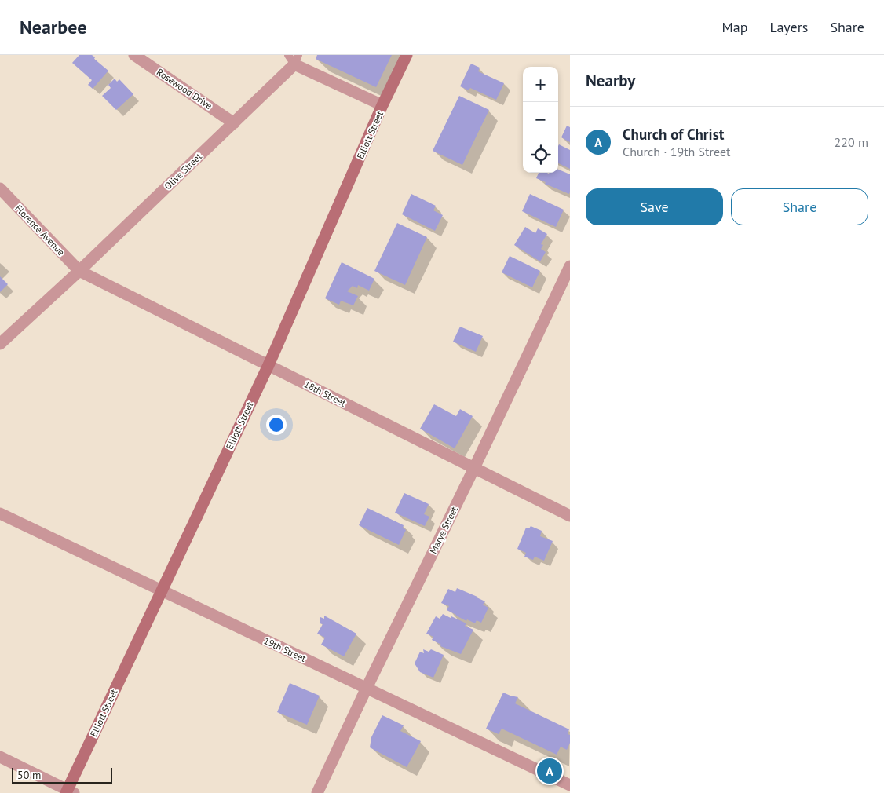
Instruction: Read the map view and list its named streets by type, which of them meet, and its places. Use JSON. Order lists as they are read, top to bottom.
{
  "streets": {
    "street": [
      "Rosewood Drive",
      "Elliott Street",
      "Olive Street",
      "Florence Avenue",
      "18th Street",
      "Marye Street",
      "19th Street"
    ]
  },
  "crossings": [
    ["Rosewood Drive", "Olive Street"],
    ["Elliott Street", "Olive Street"],
    ["Elliott Street", "18th Street"],
    ["Elliott Street", "19th Street"],
    ["Olive Street", "Florence Avenue"],
    ["Olive Street", "18th Street"],
    ["Florence Avenue", "18th Street"],
    ["18th Street", "Marye Street"],
    ["Marye Street", "19th Street"]
  ],
  "scale_bar": "50 m",
  "page": {
    "header": "Nearbee",
    "nav": ["Map", "Layers", "Share"],
    "heading": "Nearby",
    "map_buttons": ["+", "−"],
    "list": [
      {
        "mark": "A",
        "name": "Church of Christ",
        "note": "Church · 19th Street",
        "value": "220 m"
      }
    ],
    "buttons": ["Save", "Share"],
    "pins": "A",
    "scale": "50 m"
  }
}
